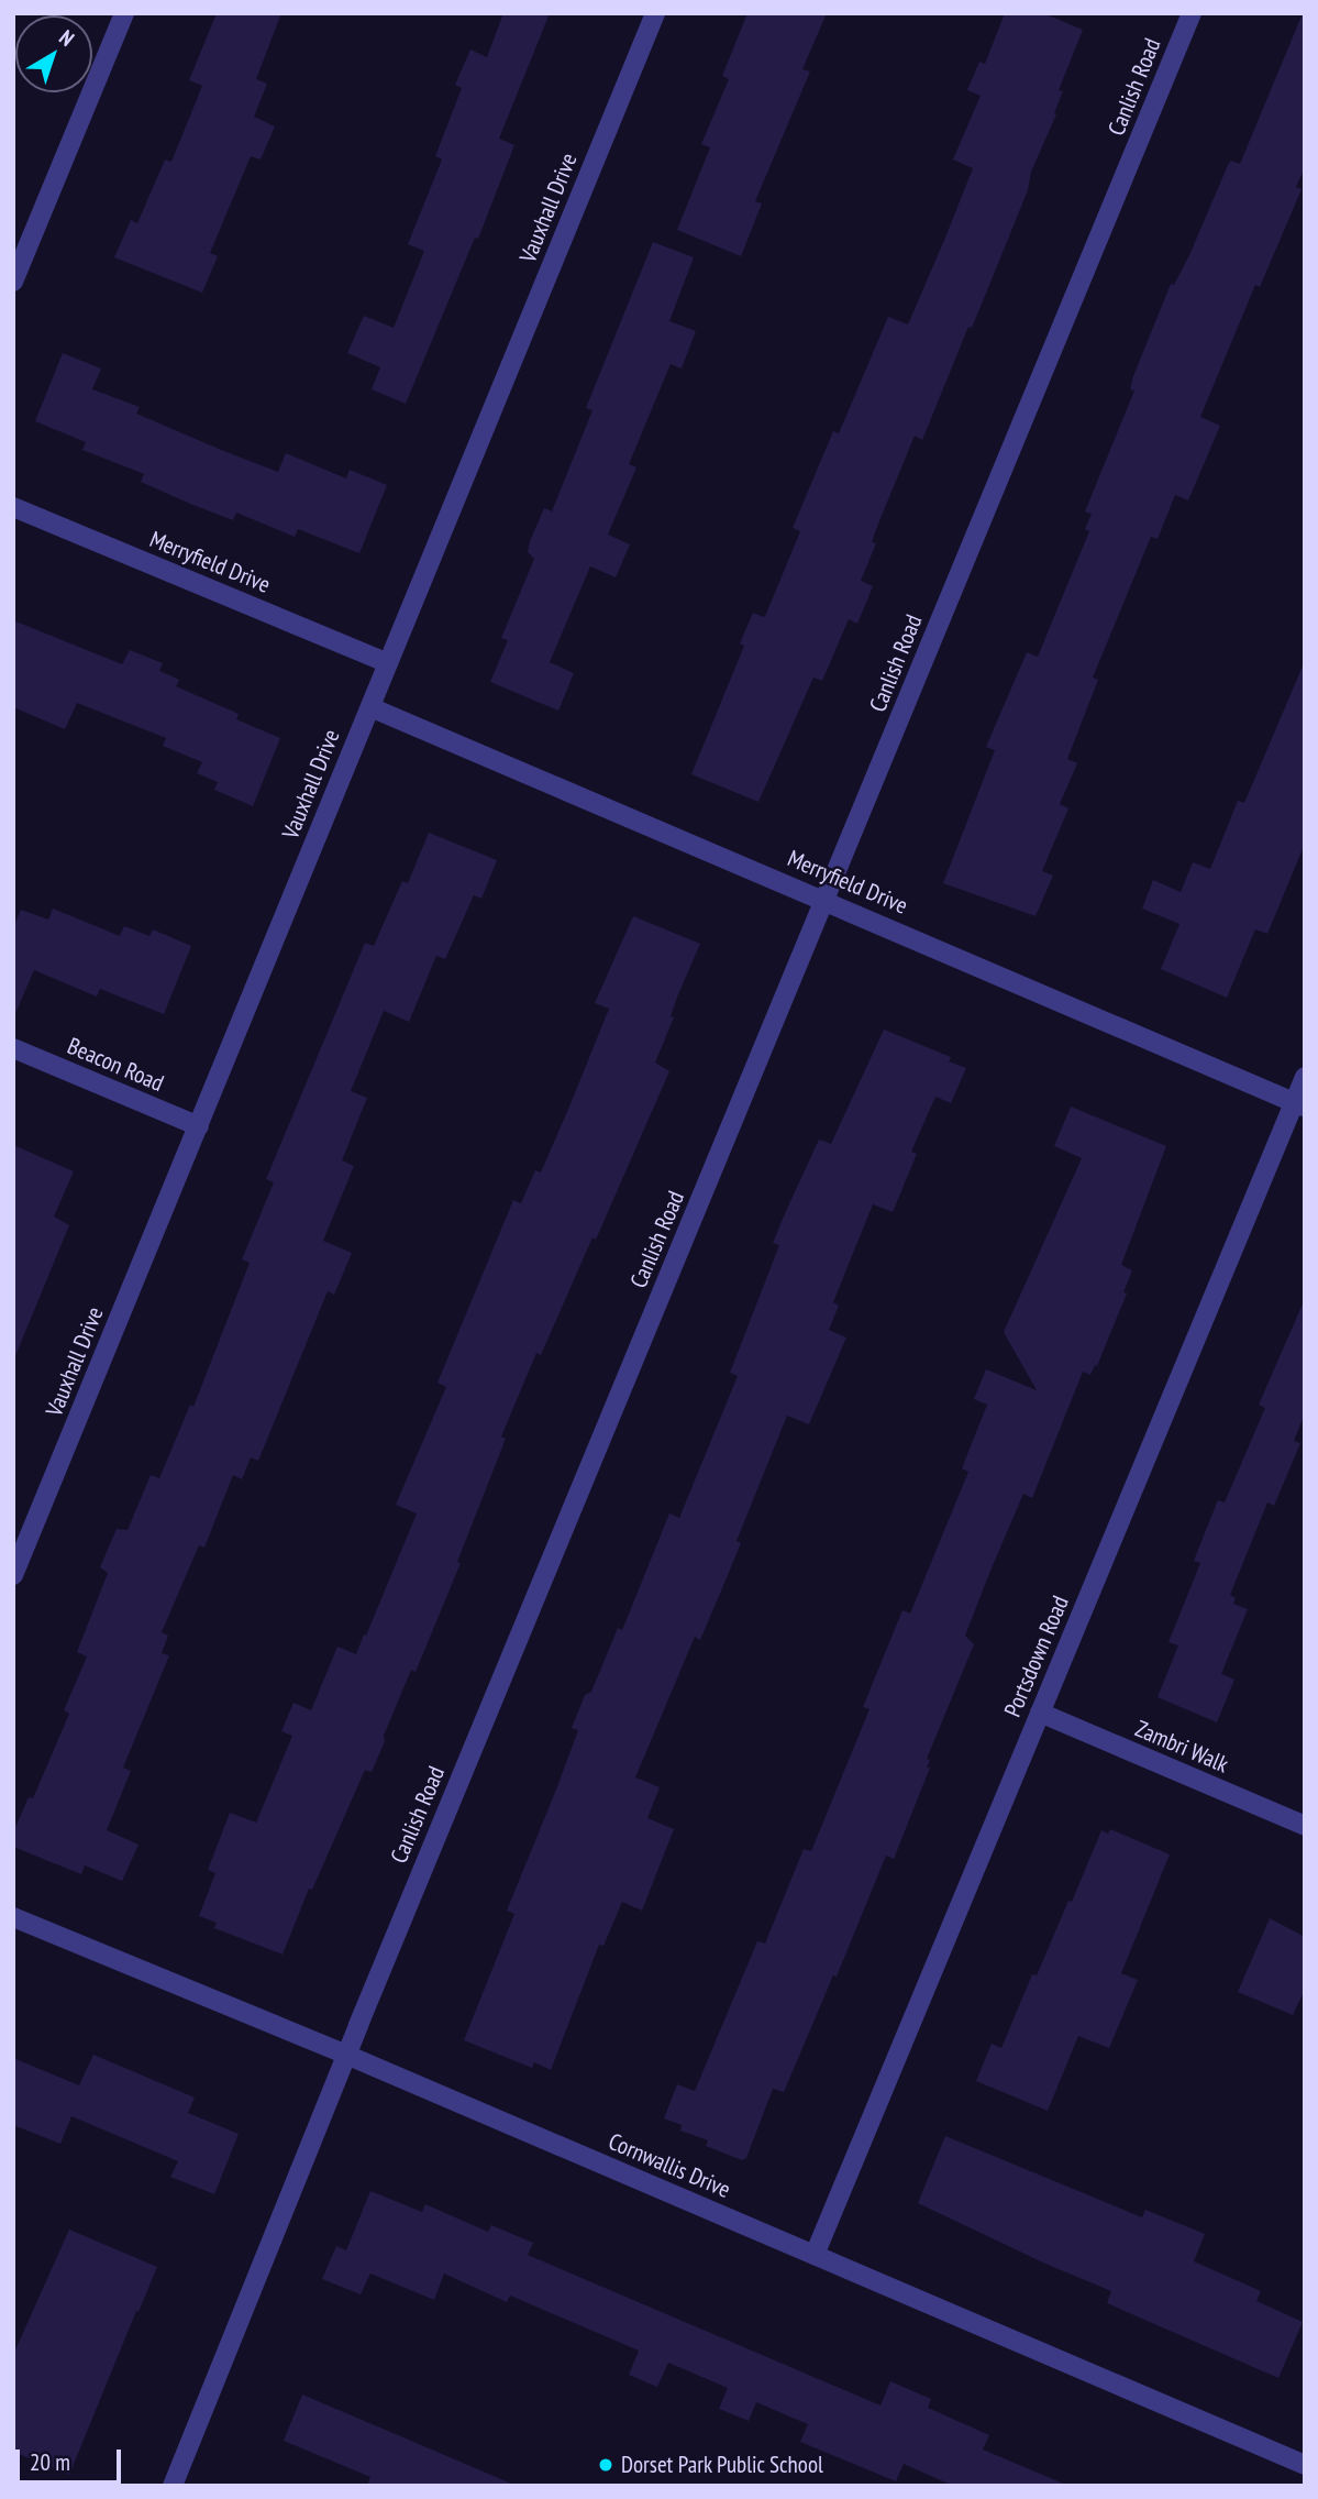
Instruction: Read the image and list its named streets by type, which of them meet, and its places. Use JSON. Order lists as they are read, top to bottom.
{
  "streets": {
    "street": [
      "Canlish Road",
      "Vauxhall Drive",
      "Merryfield Drive",
      "Beacon Road",
      "Portsdown Road",
      "Zambri Walk",
      "Cornwallis Drive"
    ]
  },
  "crossings": [
    ["Canlish Road", "Merryfield Drive"],
    ["Canlish Road", "Cornwallis Drive"],
    ["Vauxhall Drive", "Merryfield Drive"],
    ["Vauxhall Drive", "Beacon Road"],
    ["Merryfield Drive", "Portsdown Road"],
    ["Portsdown Road", "Zambri Walk"],
    ["Portsdown Road", "Cornwallis Drive"]
  ],
  "places": ["Dorset Park Public School"],
  "scale_bar": "20 m",
  "north": "top right"
}
